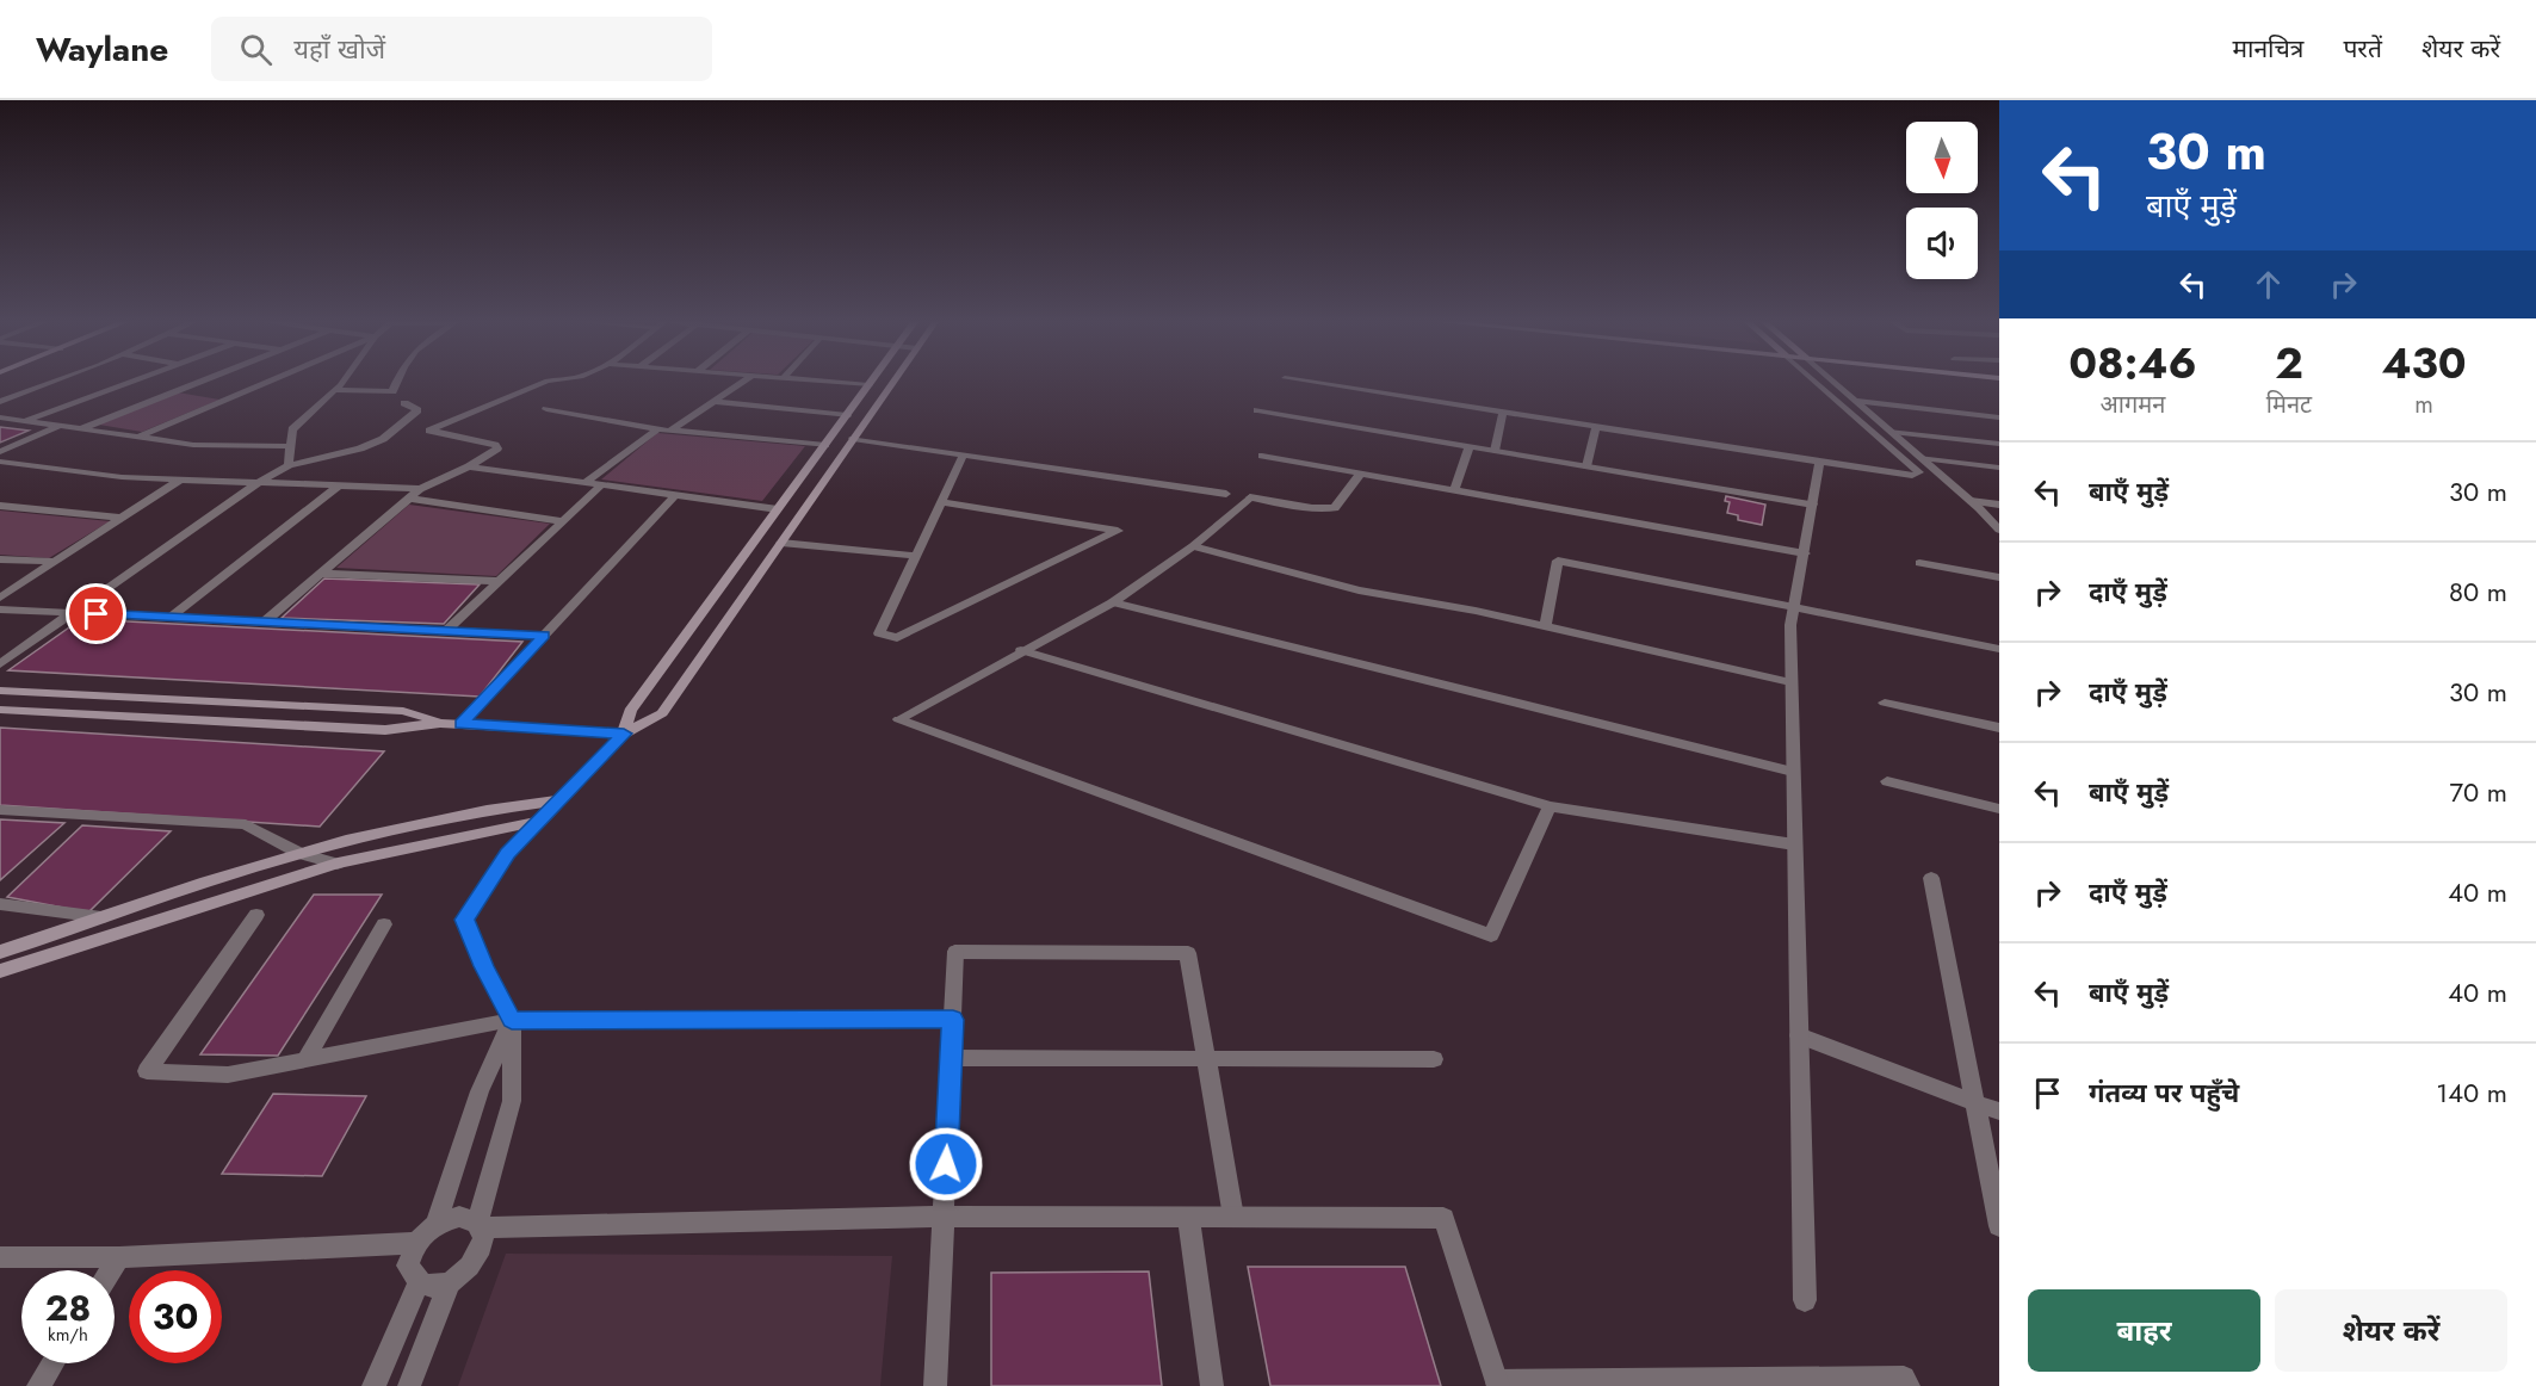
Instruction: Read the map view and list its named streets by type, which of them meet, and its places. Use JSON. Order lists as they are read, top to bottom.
{
  "north": "bottom",
  "page": {
    "header": "Waylane",
    "search": "यहाँ खोजें",
    "nav": ["मानचित्र", "परतें", "शेयर करें"],
    "turn": ["30 m", "बाएँ मुड़ें"],
    "eta": [
      "08:46",
      "आगमन",
      "2",
      "मिनट",
      "430",
      "m"
    ],
    "list": [
      {
        "name": "बाएँ मुड़ें",
        "value": "30 m"
      },
      {
        "name": "दाएँ मुड़ें",
        "value": "80 m"
      },
      {
        "name": "दाएँ मुड़ें",
        "value": "30 m"
      },
      {
        "name": "बाएँ मुड़ें",
        "value": "70 m"
      },
      {
        "name": "दाएँ मुड़ें",
        "value": "40 m"
      },
      {
        "name": "बाएँ मुड़ें",
        "value": "40 m"
      },
      {
        "name": "गंतव्य पर पहुँचे",
        "value": "140 m"
      }
    ],
    "speed": "28 km/h",
    "limit": "30",
    "buttons": ["बाहर", "शेयर करें"]
  }
}
